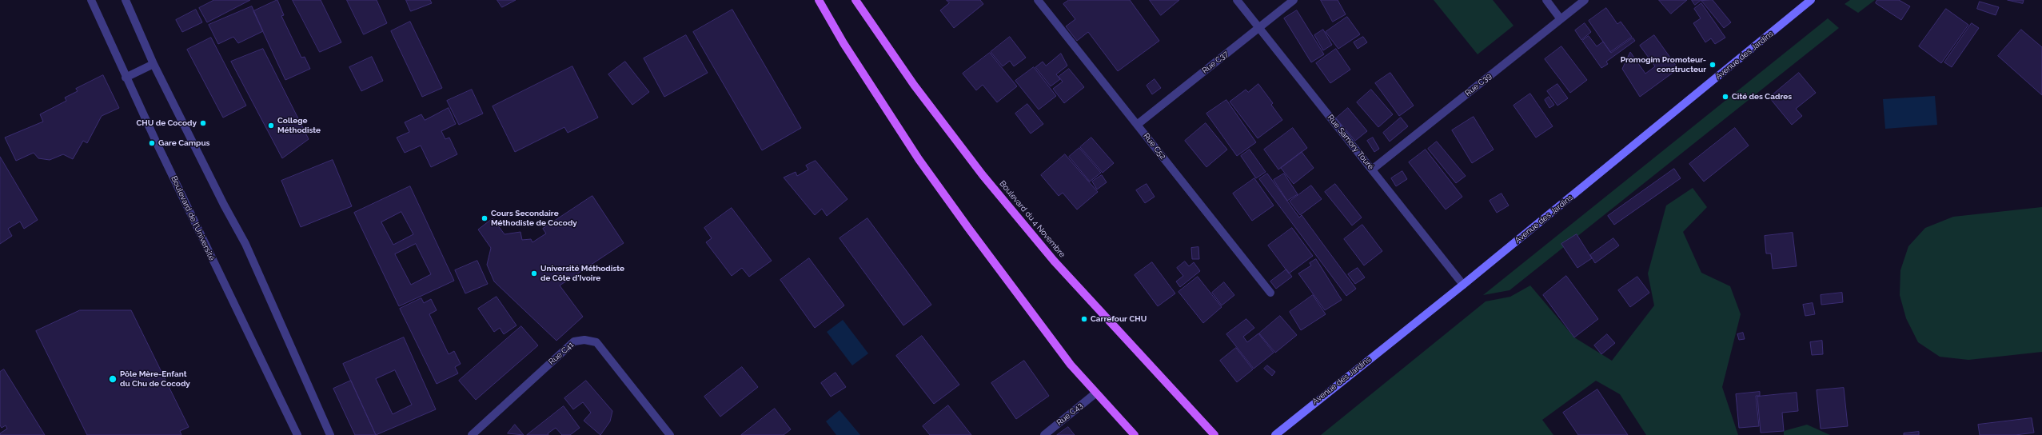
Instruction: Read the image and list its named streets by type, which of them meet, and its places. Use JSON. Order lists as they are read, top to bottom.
{
  "streets": {
    "main road": ["Avenue des Jardins", "Boulevard du 4 Novembre"],
    "street": [
      "Rue C37",
      "Rue C39",
      "Rue Samory Touré",
      "Rue C52",
      "Boulevard de l'Université",
      "Rue C41",
      "Rue C43"
    ]
  },
  "crossings": [
    ["Avenue des Jardins", "Rue Samory Touré"],
    ["Rue C37", "Rue Samory Touré"],
    ["Rue C37", "Rue C52"],
    ["Rue C39", "Rue Samory Touré"]
  ],
  "places": [
    "Promogim Promoteur- constructeur",
    "Cité des Cadres",
    "CHU de Cocody",
    "College Méthodiste",
    "Gare Campus",
    "Cours Secondaire Méthodiste de Cocody",
    "Université Méthodiste de Côte d'Ivoire",
    "Carrefour CHU",
    "Pôle Mère-Enfant du Chu de Cocody"
  ]
}
